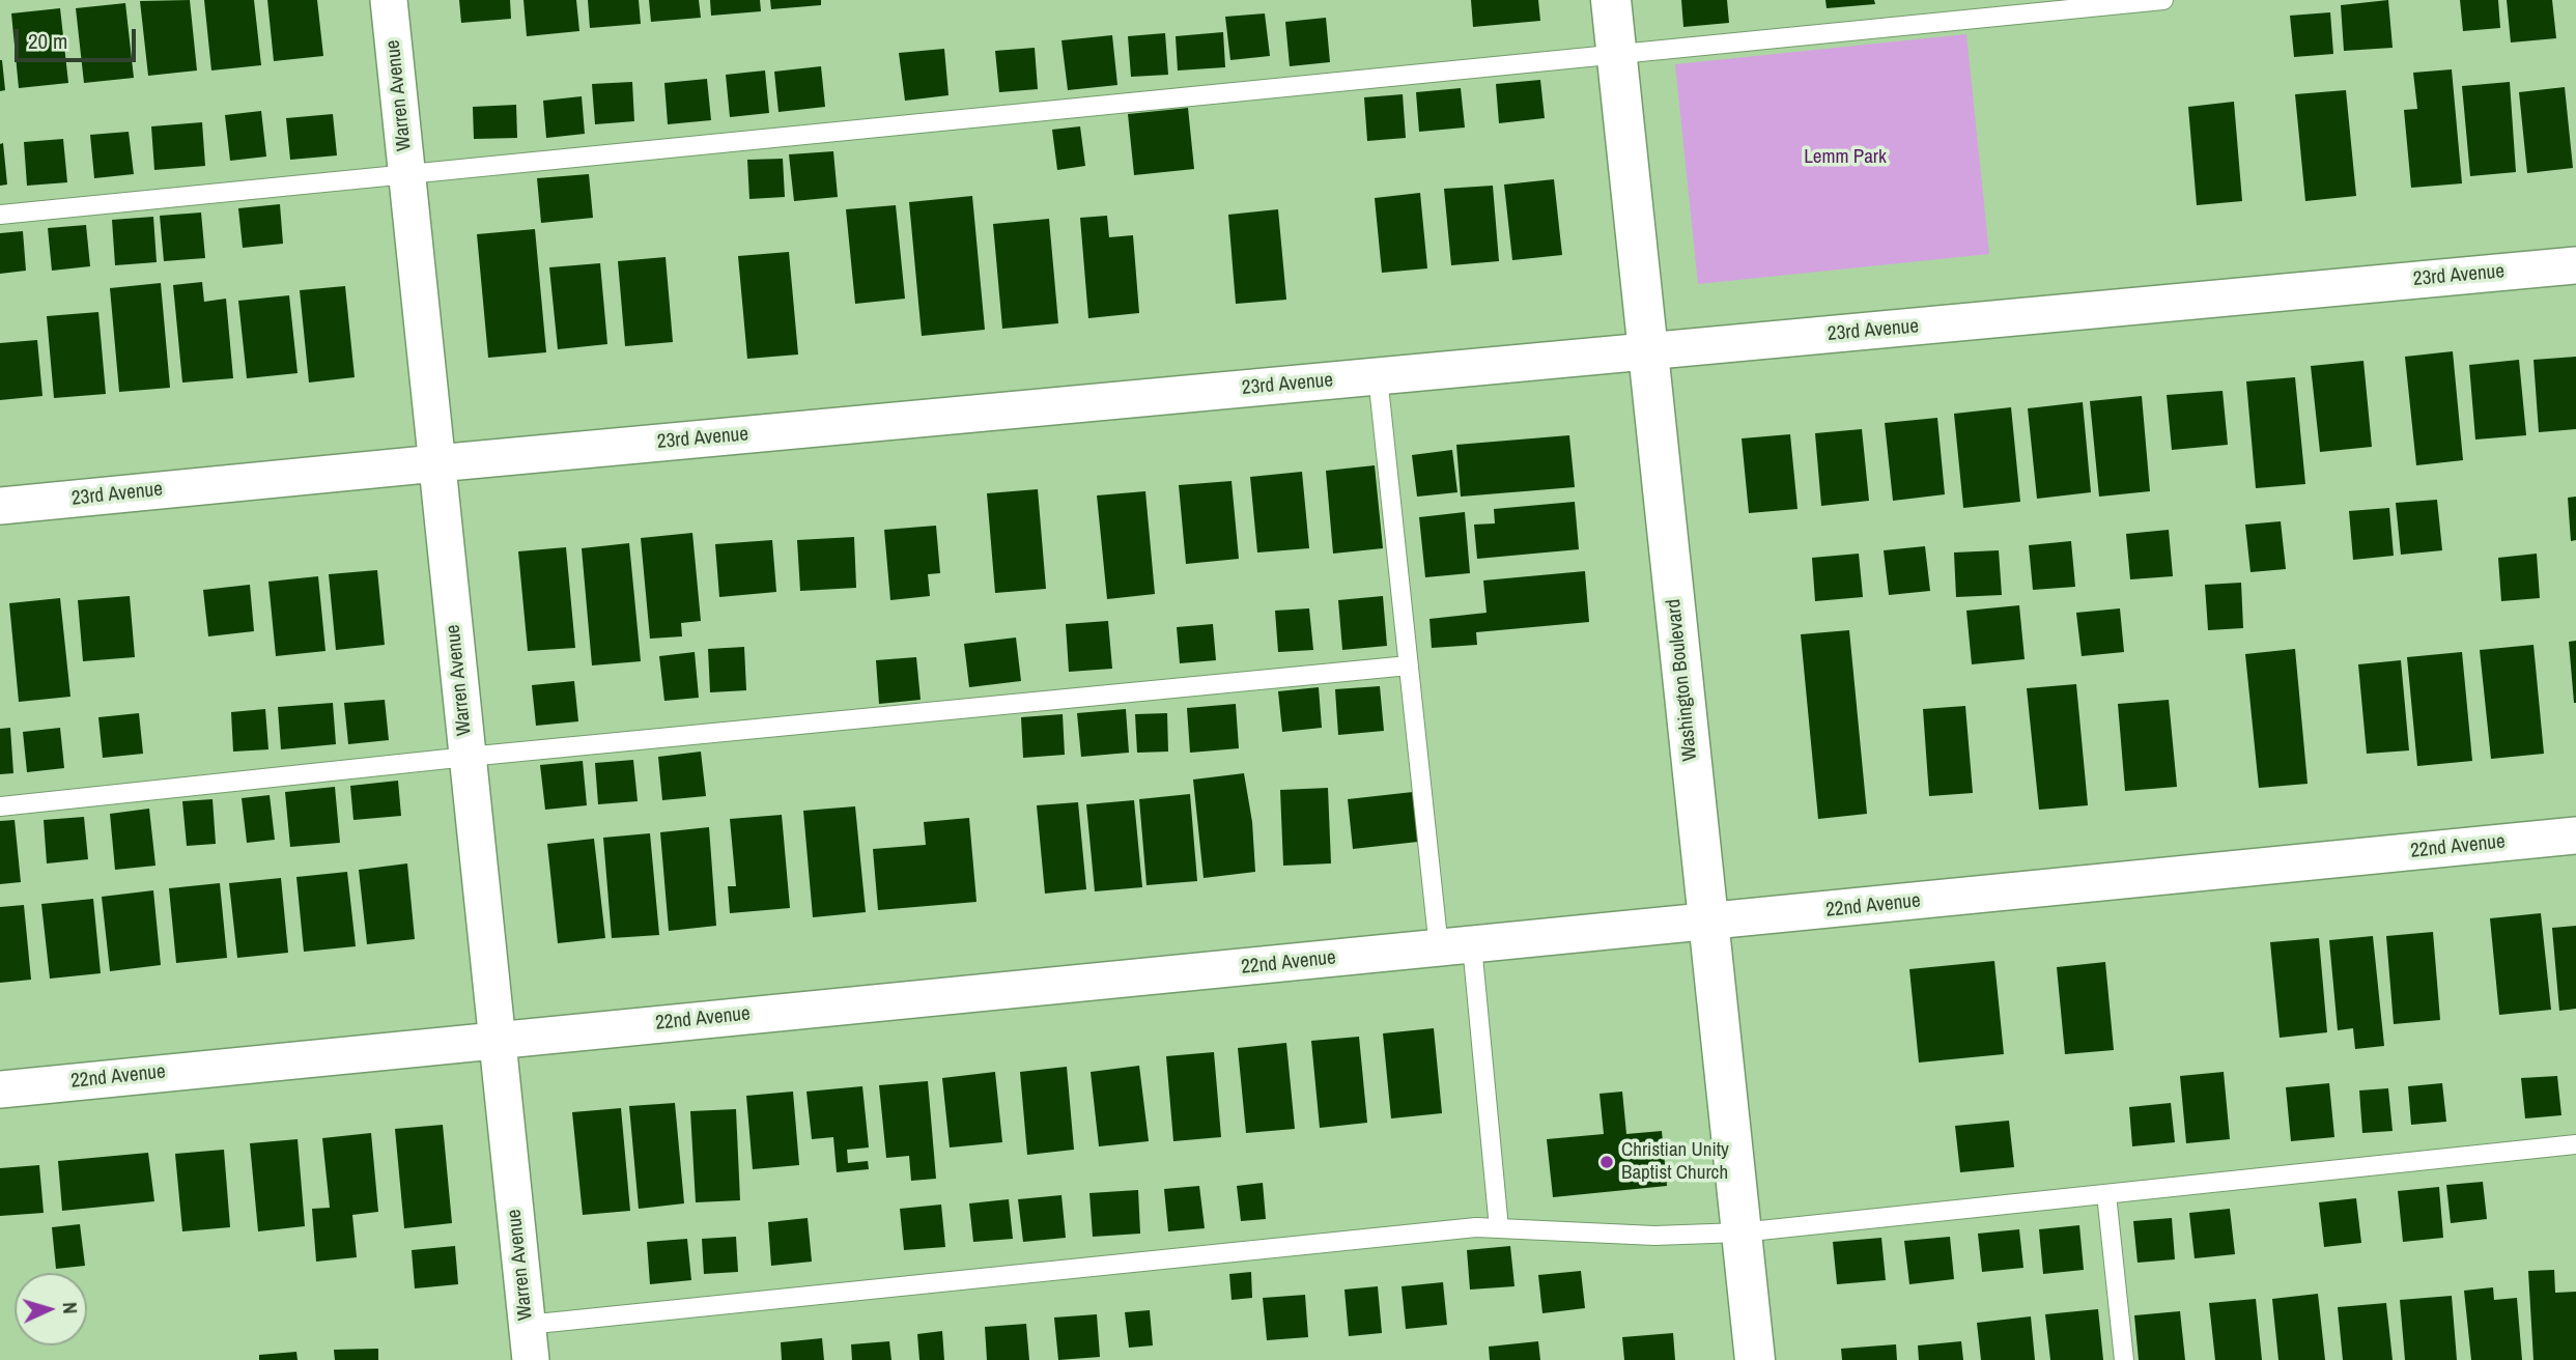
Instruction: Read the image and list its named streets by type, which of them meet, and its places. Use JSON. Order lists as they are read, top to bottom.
{
  "streets": {
    "street": [
      "Warren Avenue",
      "23rd Avenue",
      "Washington Boulevard",
      "22nd Avenue"
    ]
  },
  "crossings": [
    ["Warren Avenue", "23rd Avenue"],
    ["Warren Avenue", "22nd Avenue"],
    ["23rd Avenue", "Washington Boulevard"],
    ["Washington Boulevard", "22nd Avenue"]
  ],
  "parks": ["Lemm Park"],
  "places": ["Christian Unity Baptist Church"],
  "scale_bar": "20 m",
  "north": "right"
}
